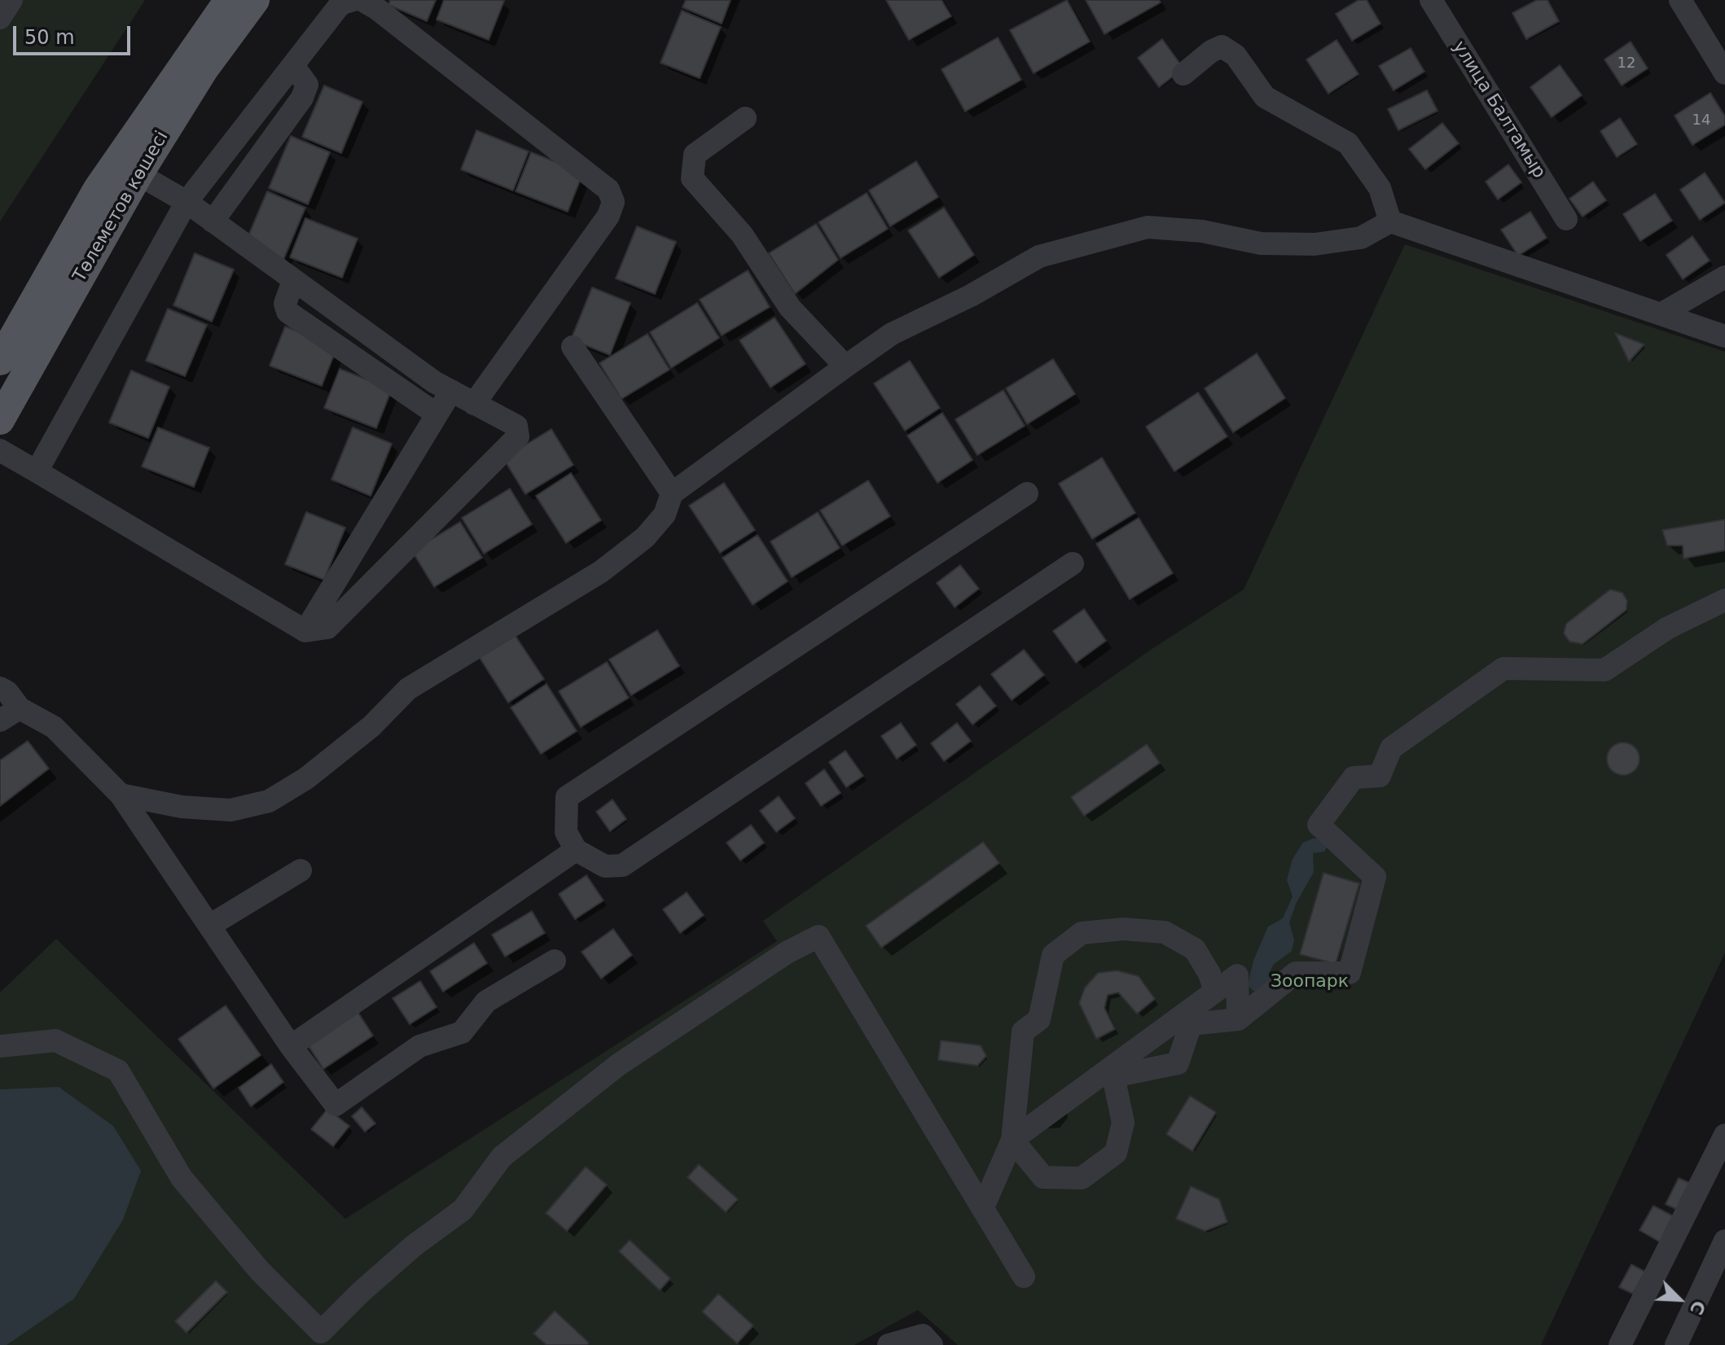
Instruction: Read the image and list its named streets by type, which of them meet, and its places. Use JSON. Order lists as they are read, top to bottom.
{
  "streets": {
    "main road": ["Төлеметов көшесі"],
    "street": ["улица Балтамыр"]
  },
  "parks": ["Зоопарк"],
  "house_numbers": ["12", "14"],
  "scale_bar": "50 m",
  "north": "bottom right"
}
